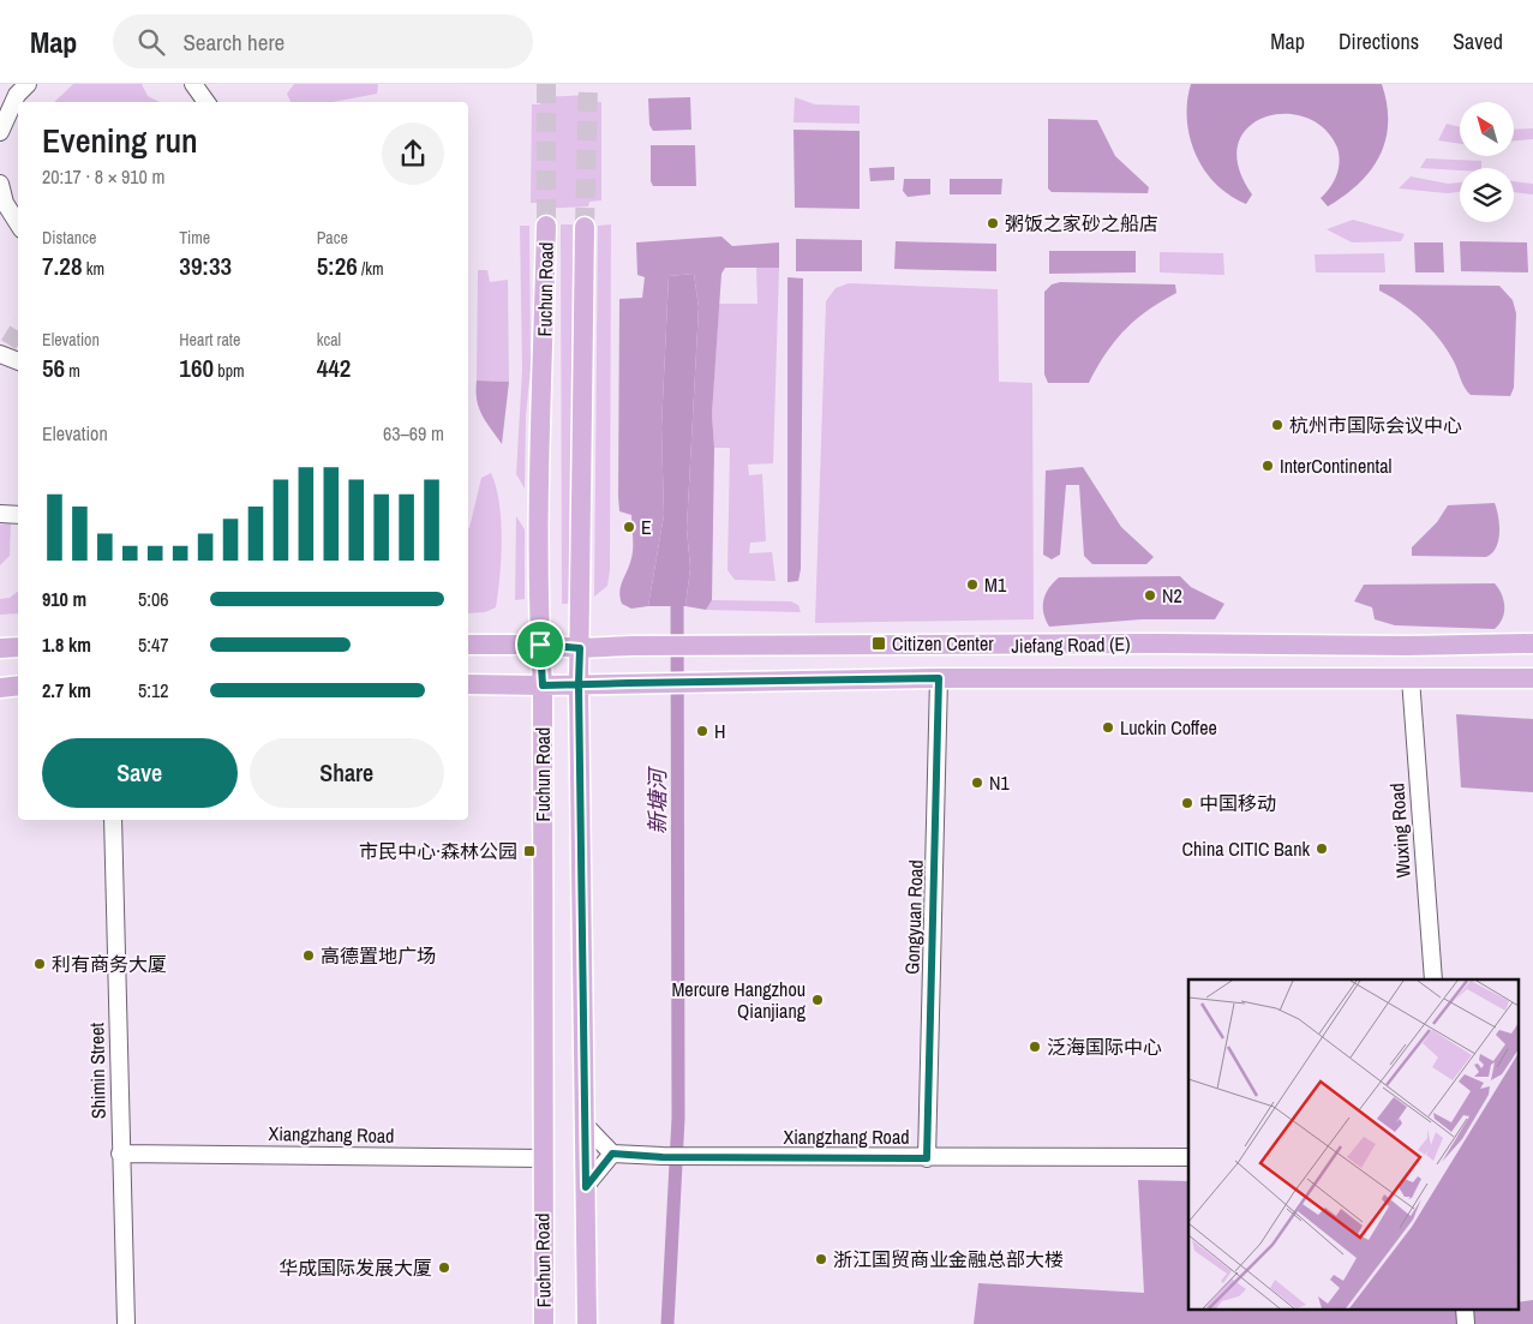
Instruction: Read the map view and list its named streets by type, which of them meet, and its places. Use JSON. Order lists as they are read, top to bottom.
{
  "streets": {
    "main road": ["Fuchun Road", "Jiefang Road (E)"],
    "street": [
      "Wuxing Road",
      "Gongyuan Road",
      "Shimin Street",
      "Xiangzhang Road"
    ]
  },
  "crossings": [
    ["Fuchun Road", "Jiefang Road (E)"],
    ["Fuchun Road", "Xiangzhang Road"],
    ["Jiefang Road (E)", "Wuxing Road"],
    ["Jiefang Road (E)", "Gongyuan Road"],
    ["Gongyuan Road", "Xiangzhang Road"],
    ["Shimin Street", "Xiangzhang Road"]
  ],
  "water": ["新塘河"],
  "places": {
    "other": [
      "粥饭之家砂之船店",
      "杭州市国际会议中心",
      "InterContinental",
      "E",
      "M1",
      "N2",
      "Luckin Coffee",
      "H",
      "N1",
      "中国移动",
      "China CITIC Bank",
      "高德置地广场",
      "利有商务大厦",
      "Mercure Hangzhou Qianjiang",
      "泛海国际中心",
      "浙江国贸商业金融总部大楼",
      "华成国际发展大厦"
    ],
    "transit": ["Citizen Center", "市民中心·森林公园"]
  },
  "north": "top left",
  "page": {
    "header": "Map",
    "search": "Search here",
    "nav": ["Map", "Directions", "Saved"],
    "heading": ["Evening run", "20:17 · 8 × 910 m"],
    "stats": [
      ["Distance", "7.28 km"],
      ["Time", "39:33"],
      ["Pace", "5:26 /km"],
      ["Elevation", "56 m"],
      ["Heart rate", "160 bpm"],
      ["kcal", "442"]
    ],
    "chart": ["Elevation", "63–69 m"],
    "list": [
      {
        "name": "910 m",
        "note": "5:06"
      },
      {
        "name": "1.8 km",
        "note": "5:47"
      },
      {
        "name": "2.7 km",
        "note": "5:12"
      }
    ],
    "buttons": ["Save", "Share"]
  }
}
